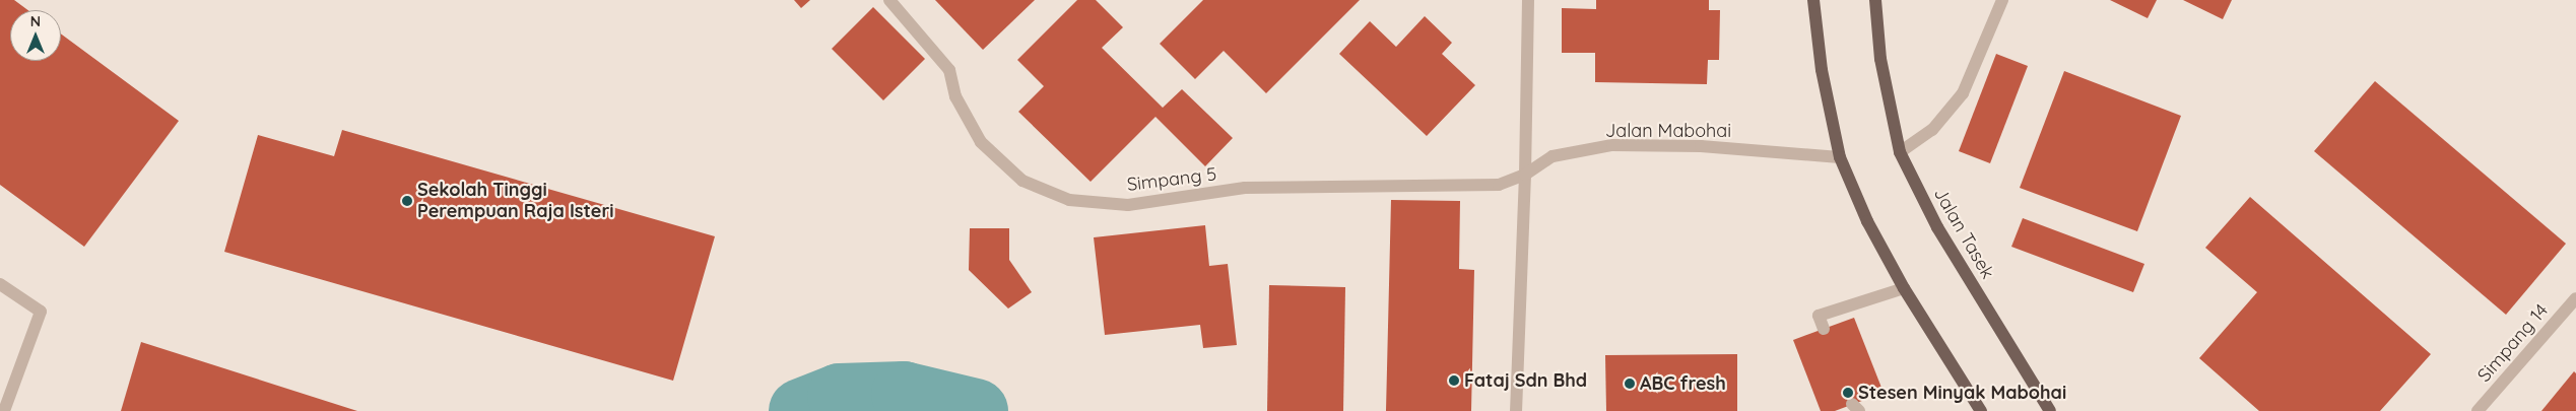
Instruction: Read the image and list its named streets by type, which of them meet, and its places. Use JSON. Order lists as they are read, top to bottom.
{
  "streets": {
    "main road": ["Jalan Tasek"],
    "street": ["Jalan Mabohai", "Simpang 5", "Simpang 14"]
  },
  "crossings": [
    ["Jalan Mabohai", "Simpang 5"]
  ],
  "places": [
    "Sekolah Tinggi Perempuan Raja Isteri",
    "Fataj Sdn Bhd",
    "ABC fresh",
    "Stesen Minyak Mabohai"
  ],
  "north": "top"
}
